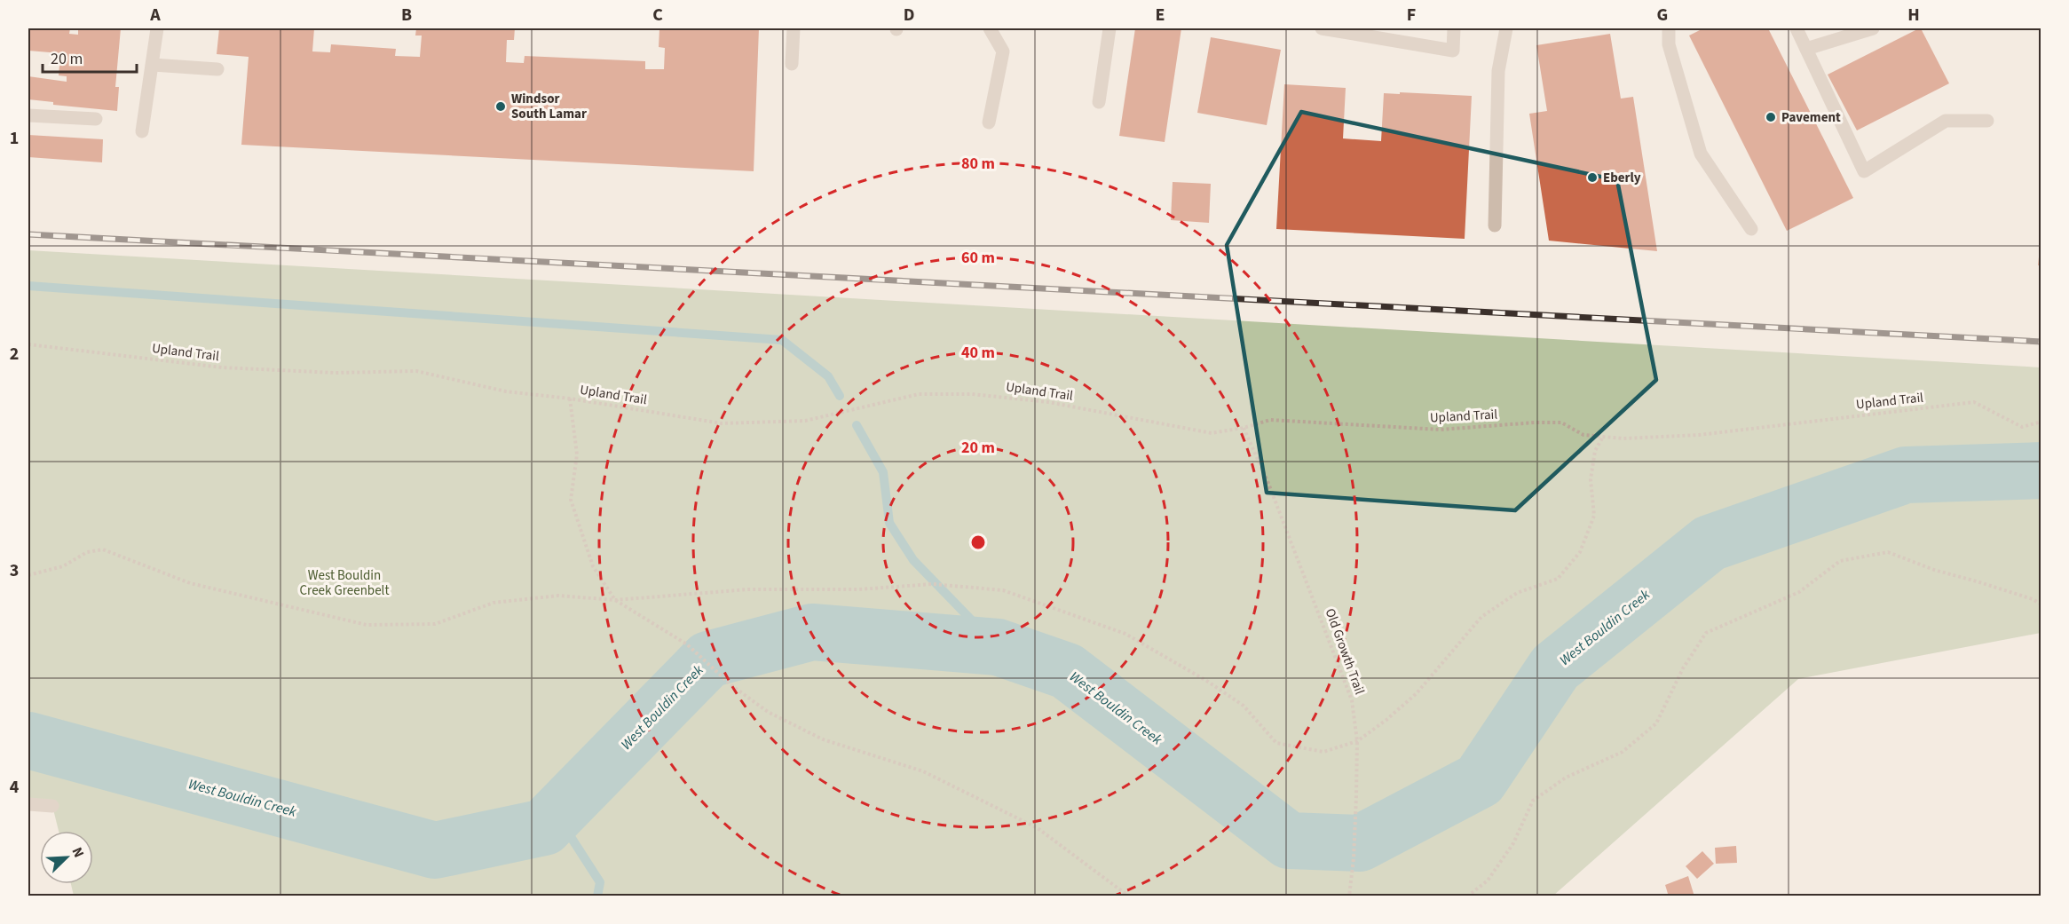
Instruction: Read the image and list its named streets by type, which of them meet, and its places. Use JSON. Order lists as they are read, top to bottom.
{
  "streets": {
    "path": ["Upland Trail", "Old Growth Trail"]
  },
  "crossings": [
    ["Upland Trail", "Old Growth Trail"]
  ],
  "water": ["West Bouldin Creek"],
  "parks": ["West Bouldin Creek Greenbelt"],
  "places": ["Windsor South Lamar", "Pavement", "Eberly"],
  "scale_bar": "20 m",
  "north": "top right",
  "grid": {
    "columns": [
      "A",
      "B",
      "C",
      "D",
      "E",
      "F",
      "G",
      "H"
    ],
    "rows": [
      "1",
      "2",
      "3",
      "4"
    ]
  },
  "rings": [
    "80 m",
    "60 m",
    "40 m",
    "20 m"
  ]
}
